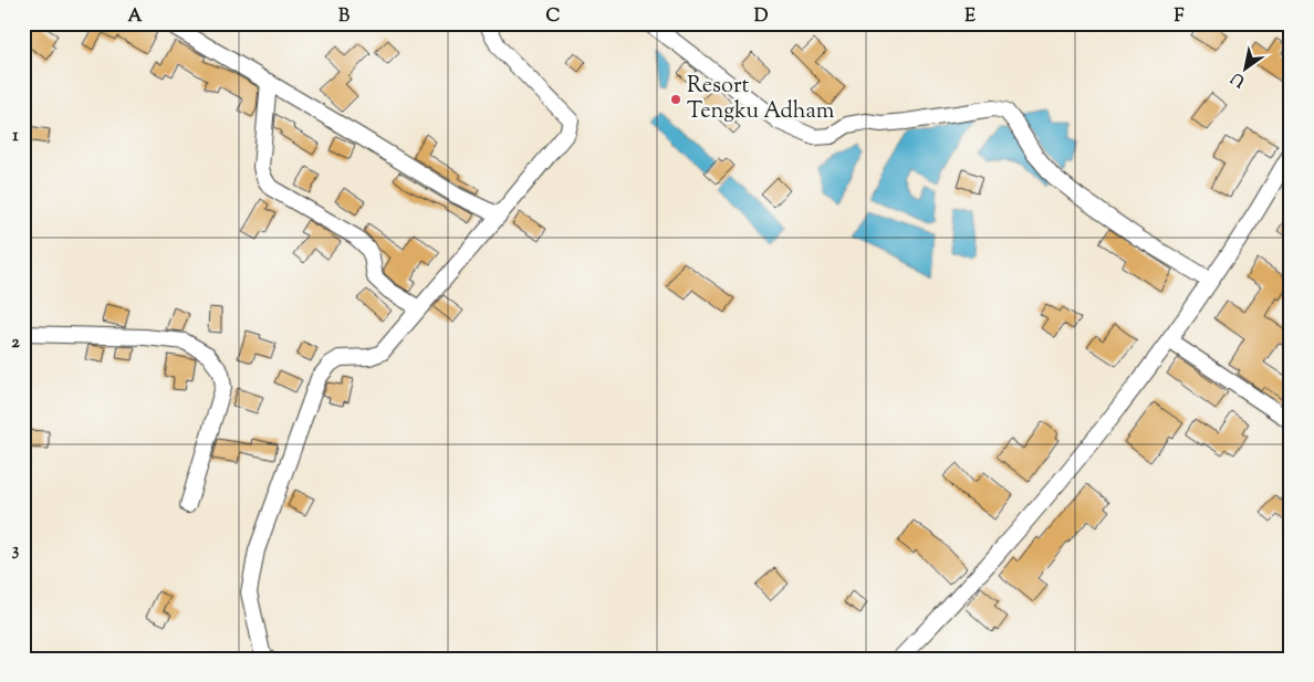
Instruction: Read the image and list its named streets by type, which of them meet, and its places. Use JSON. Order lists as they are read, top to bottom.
{
  "places": ["Resort Tengku Adham"],
  "north": "bottom left",
  "grid": {
    "columns": [
      "A",
      "B",
      "C",
      "D",
      "E",
      "F"
    ],
    "rows": ["1", "2", "3"]
  }
}
